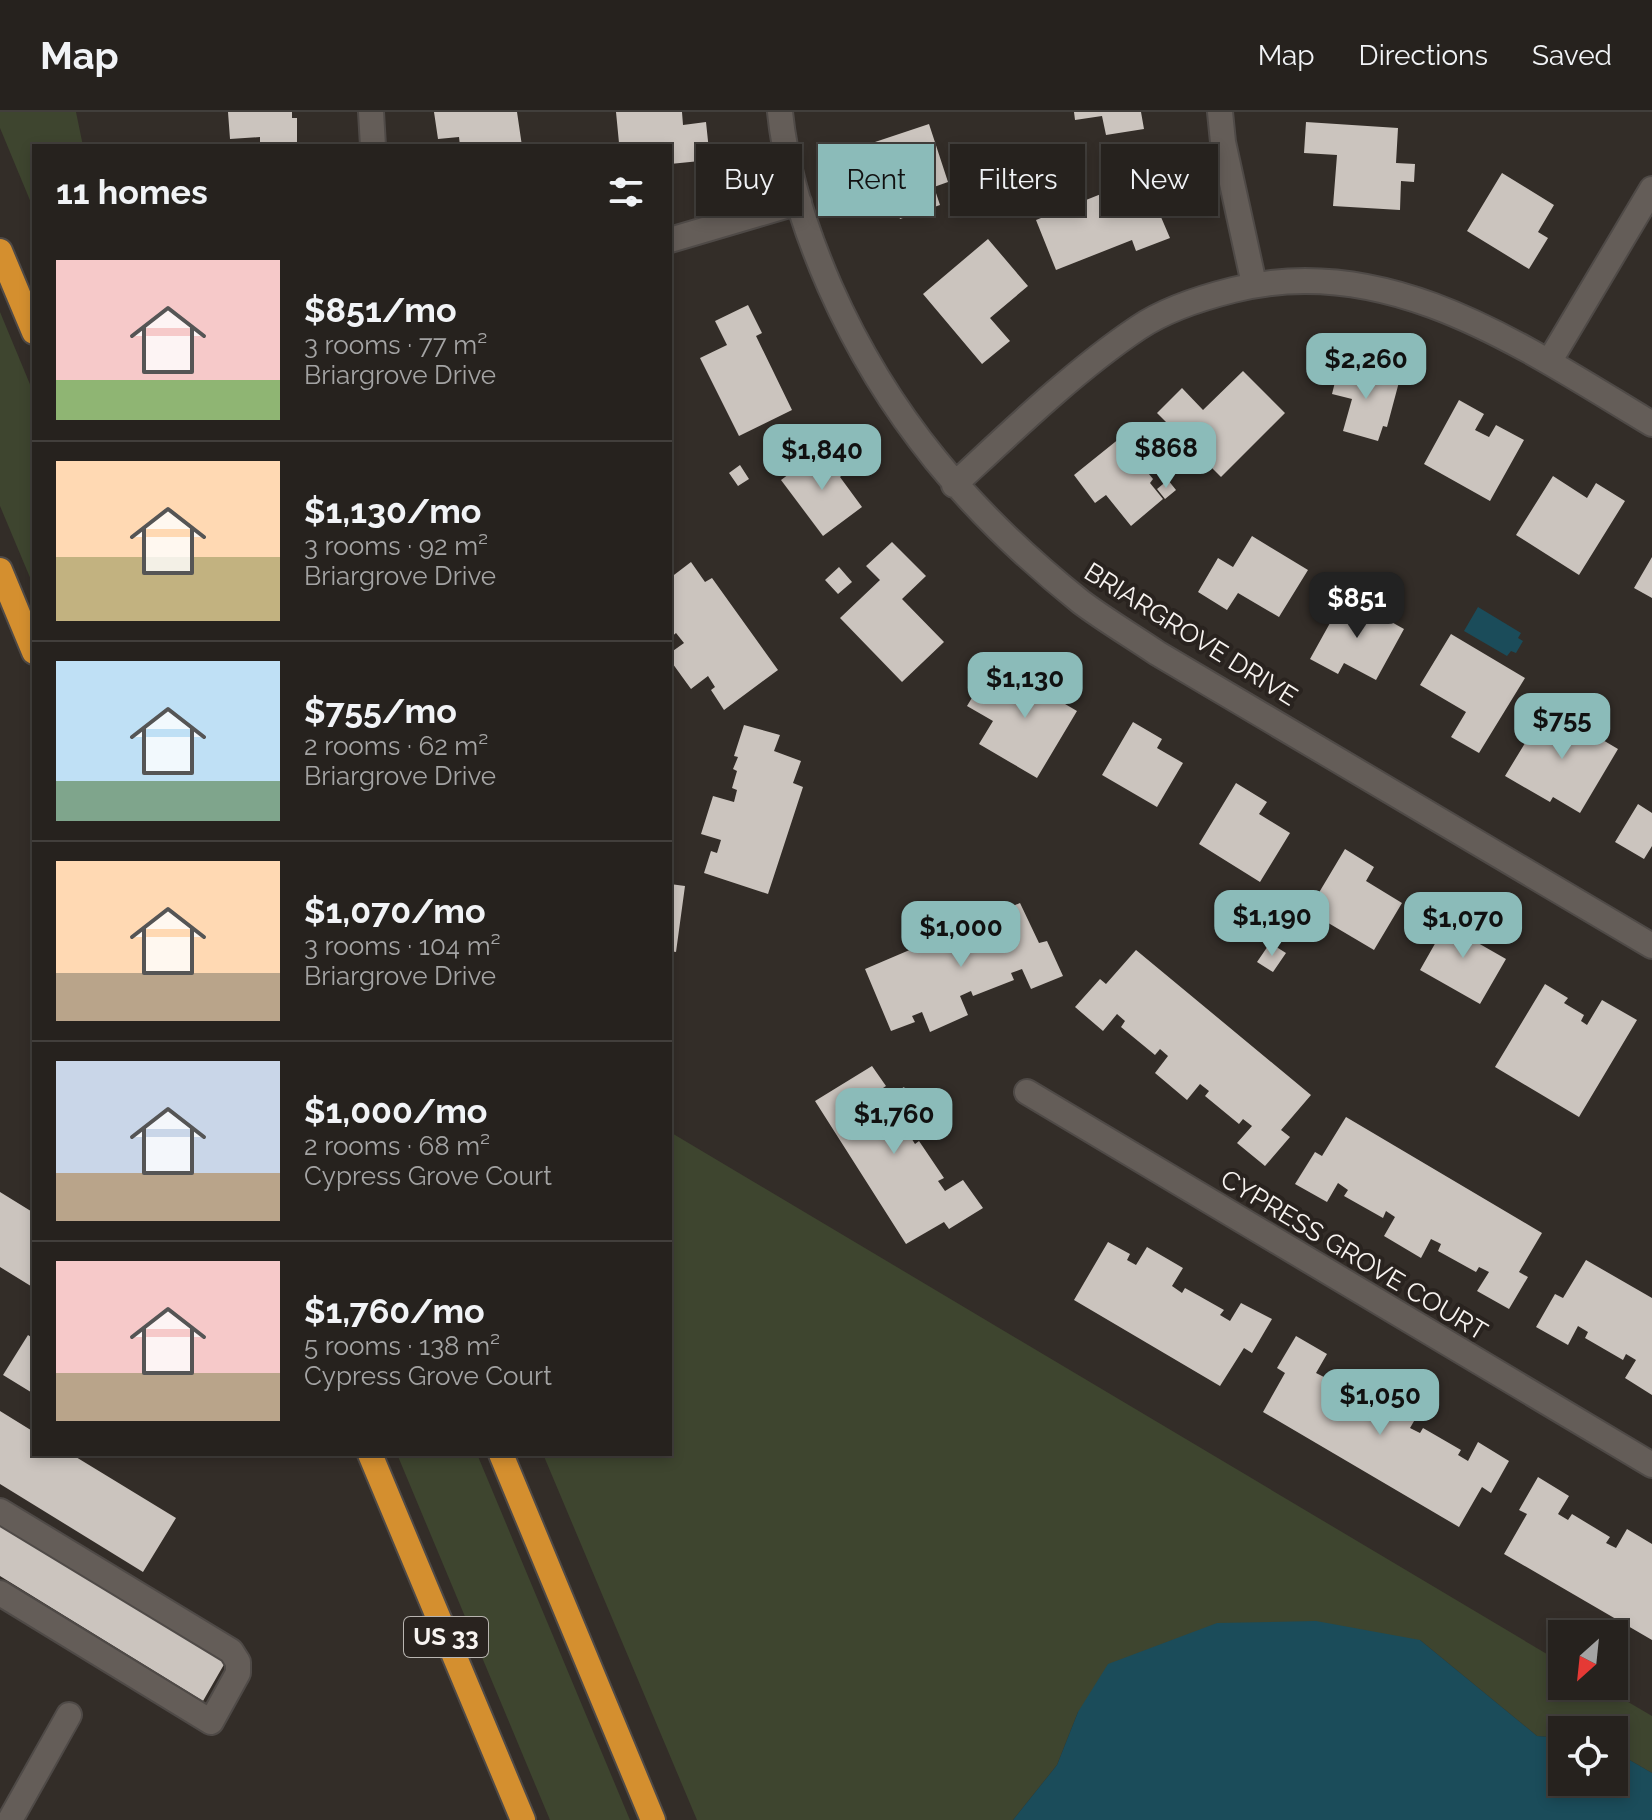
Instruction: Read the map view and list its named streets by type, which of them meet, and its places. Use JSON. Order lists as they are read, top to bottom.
{
  "streets": {
    "highway": ["US 33"],
    "street": ["BRIARGROVE DRIVE", "CYPRESS GROVE COURT"]
  },
  "north": "bottom left",
  "page": {
    "header": "Map",
    "nav": ["Map", "Directions", "Saved"],
    "chip": [
      "Buy",
      "Rent",
      "Filters",
      "New"
    ],
    "heading": "11 homes",
    "list": [
      {
        "name": "$851/mo",
        "note": "3 rooms · 77 m² · Briargrove Drive"
      },
      {
        "name": "$1,130/mo",
        "note": "3 rooms · 92 m² · Briargrove Drive"
      },
      {
        "name": "$755/mo",
        "note": "2 rooms · 62 m² · Briargrove Drive"
      },
      {
        "name": "$1,070/mo",
        "note": "3 rooms · 104 m² · Briargrove Drive"
      },
      {
        "name": "$1,000/mo",
        "note": "2 rooms · 68 m² · Cypress Grove Court"
      },
      {
        "name": "$1,760/mo",
        "note": "5 rooms · 138 m² · Cypress Grove Court"
      }
    ],
    "price": [
      "$2,260",
      "$868",
      "$1,840",
      "$851",
      "$1,130",
      "$755",
      "$1,190",
      "$1,070",
      "$1,000",
      "$1,760",
      "$1,050"
    ]
  }
}
